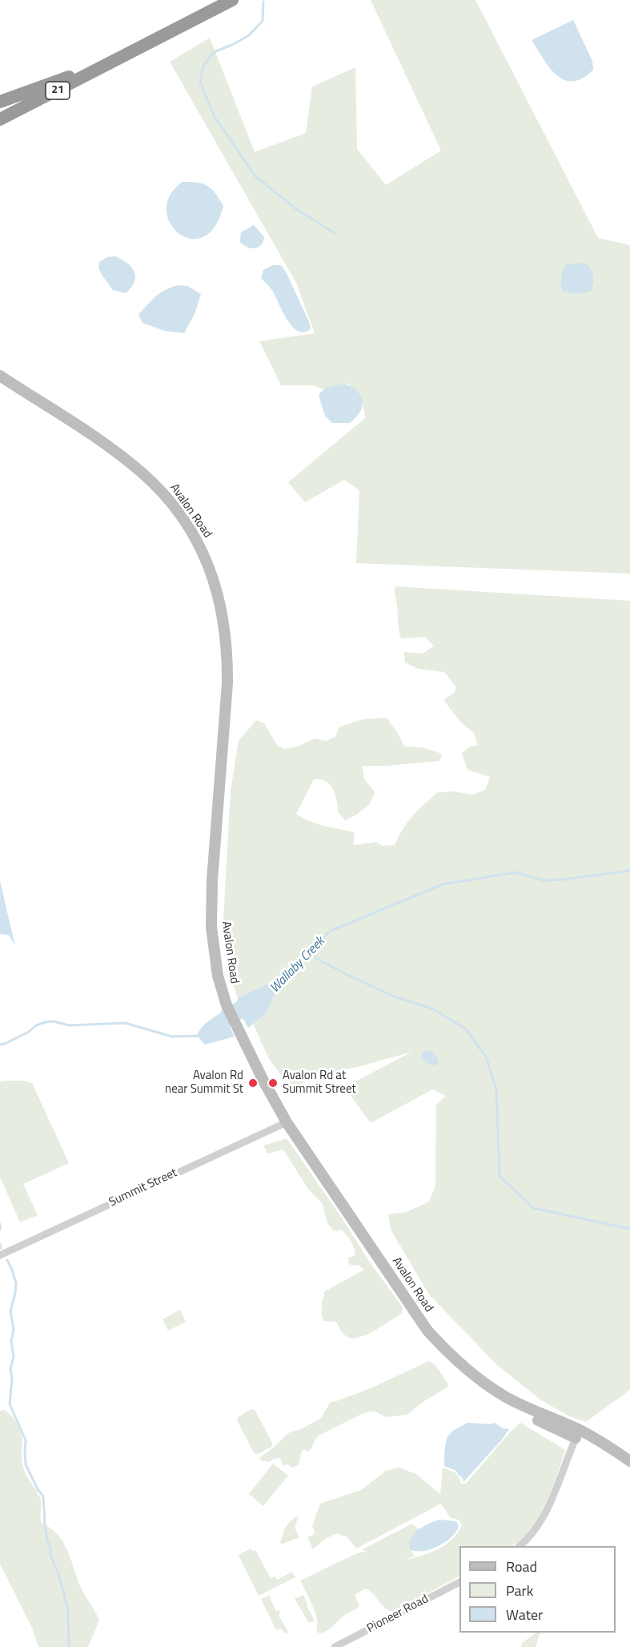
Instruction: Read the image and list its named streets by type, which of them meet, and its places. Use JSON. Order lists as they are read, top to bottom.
{
  "streets": {
    "highway": ["21"],
    "street": ["Avalon Road", "Summit Street", "Pioneer Road"]
  },
  "crossings": [
    ["Avalon Road", "Summit Street"]
  ],
  "water": ["Wallaby Creek"],
  "places": ["Avalon Rd near Summit St", "Avalon Rd at Summit Street"],
  "legend": ["Road", "Park", "Water"]
}
